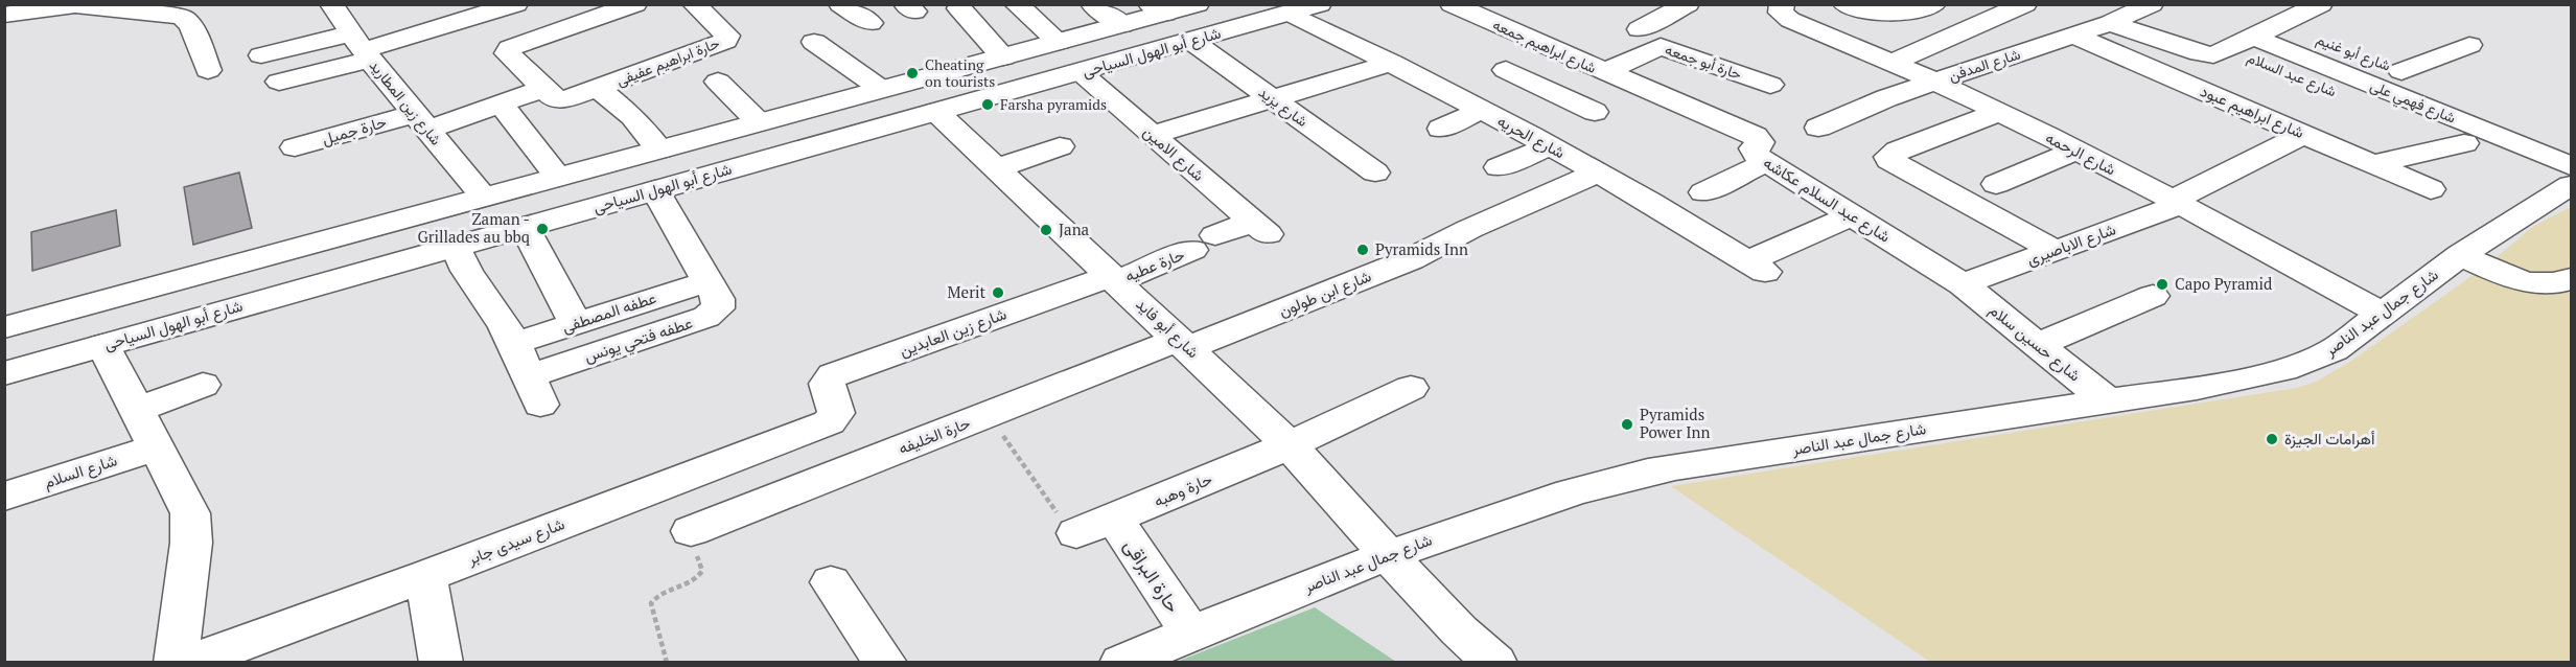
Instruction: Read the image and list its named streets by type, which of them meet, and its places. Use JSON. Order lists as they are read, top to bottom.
{
  "streets": {
    "street": [
      "شارع ابراهيم جمعه",
      "شارع أبو الهول السياحى",
      "شارع أبو غنيم",
      "حارة ابراهيم عفيفى",
      "حارة أبو جمعه",
      "شارع المدفن",
      "شارع عبد السلام",
      "شارع فهمي على",
      "شارع زين المطاريد",
      "شارع يزيد",
      "شارع ابراهيم عبود",
      "حارة جميل",
      "شارع الحريه",
      "شارع الامين",
      "شارع الرحمه",
      "شارع عبد السلام عكاشه",
      "شارع الاباصيرى",
      "حارة عطيه",
      "شارع ابن طولون",
      "عطفه المصطفى",
      "شارع جمال عبد الناصر",
      "شارع أبو فايد",
      "شارع زين العابدين",
      "عطفه فتحي يونس",
      "شارع حسين سلام",
      "حارة الخليفه",
      "شارع السلام",
      "حارة وهبه",
      "شارع سيدى جابر",
      "حارة البراقى"
    ]
  },
  "crossings": [
    ["شارع ابراهيم جمعه", "حارة أبو جمعه"],
    ["شارع ابراهيم جمعه", "شارع عبد السلام عكاشه"],
    ["شارع أبو الهول السياحى", "حارة ابراهيم عفيفى"],
    ["شارع أبو الهول السياحى", "شارع يزيد"],
    ["شارع أبو الهول السياحى", "شارع الحريه"],
    ["شارع أبو الهول السياحى", "شارع الامين"],
    ["شارع أبو الهول السياحى", "شارع أبو فايد"],
    ["حارة ابراهيم عفيفى", "حارة جميل"],
    ["حارة أبو جمعه", "شارع عبد السلام عكاشه"],
    ["شارع المدفن", "شارع ابراهيم عبود"],
    ["شارع المدفن", "شارع الرحمه"],
    ["شارع عبد السلام", "شارع فهمي على"],
    ["شارع زين المطاريد", "حارة جميل"],
    ["شارع ابراهيم عبود", "شارع الاباصيرى"],
    ["شارع الحريه", "شارع عبد السلام عكاشه"],
    ["شارع الحريه", "شارع ابن طولون"],
    ["شارع الامين", "حارة عطيه"],
    ["شارع الرحمه", "شارع الاباصيرى"],
    ["شارع الرحمه", "شارع جمال عبد الناصر"],
    ["شارع عبد السلام عكاشه", "شارع الاباصيرى"],
    ["شارع عبد السلام عكاشه", "شارع حسين سلام"],
    ["شارع الاباصيرى", "شارع حسين سلام"],
    ["حارة عطيه", "شارع أبو فايد"],
    ["حارة عطيه", "شارع زين العابدين"],
    ["شارع ابن طولون", "شارع أبو فايد"],
    ["شارع ابن طولون", "حارة الخليفه"],
    ["عطفه المصطفى", "عطفه فتحي يونس"],
    ["شارع جمال عبد الناصر", "شارع أبو فايد"],
    ["شارع جمال عبد الناصر", "شارع حسين سلام"],
    ["شارع جمال عبد الناصر", "حارة البراقى"],
    ["شارع أبو فايد", "شارع زين العابدين"],
    ["شارع أبو فايد", "حارة الخليفه"],
    ["شارع أبو فايد", "حارة وهبه"],
    ["شارع زين العابدين", "شارع سيدى جابر"],
    ["حارة وهبه", "حارة البراقى"]
  ],
  "places": [
    "Cheating on tourists",
    "Farsha pyramids",
    "Zaman - Grillades au bbq",
    "Jana",
    "Pyramids Inn",
    "Capo Pyramid",
    "Merit",
    "Pyramids Power Inn",
    "أهرامات الجيزة"
  ]
}
